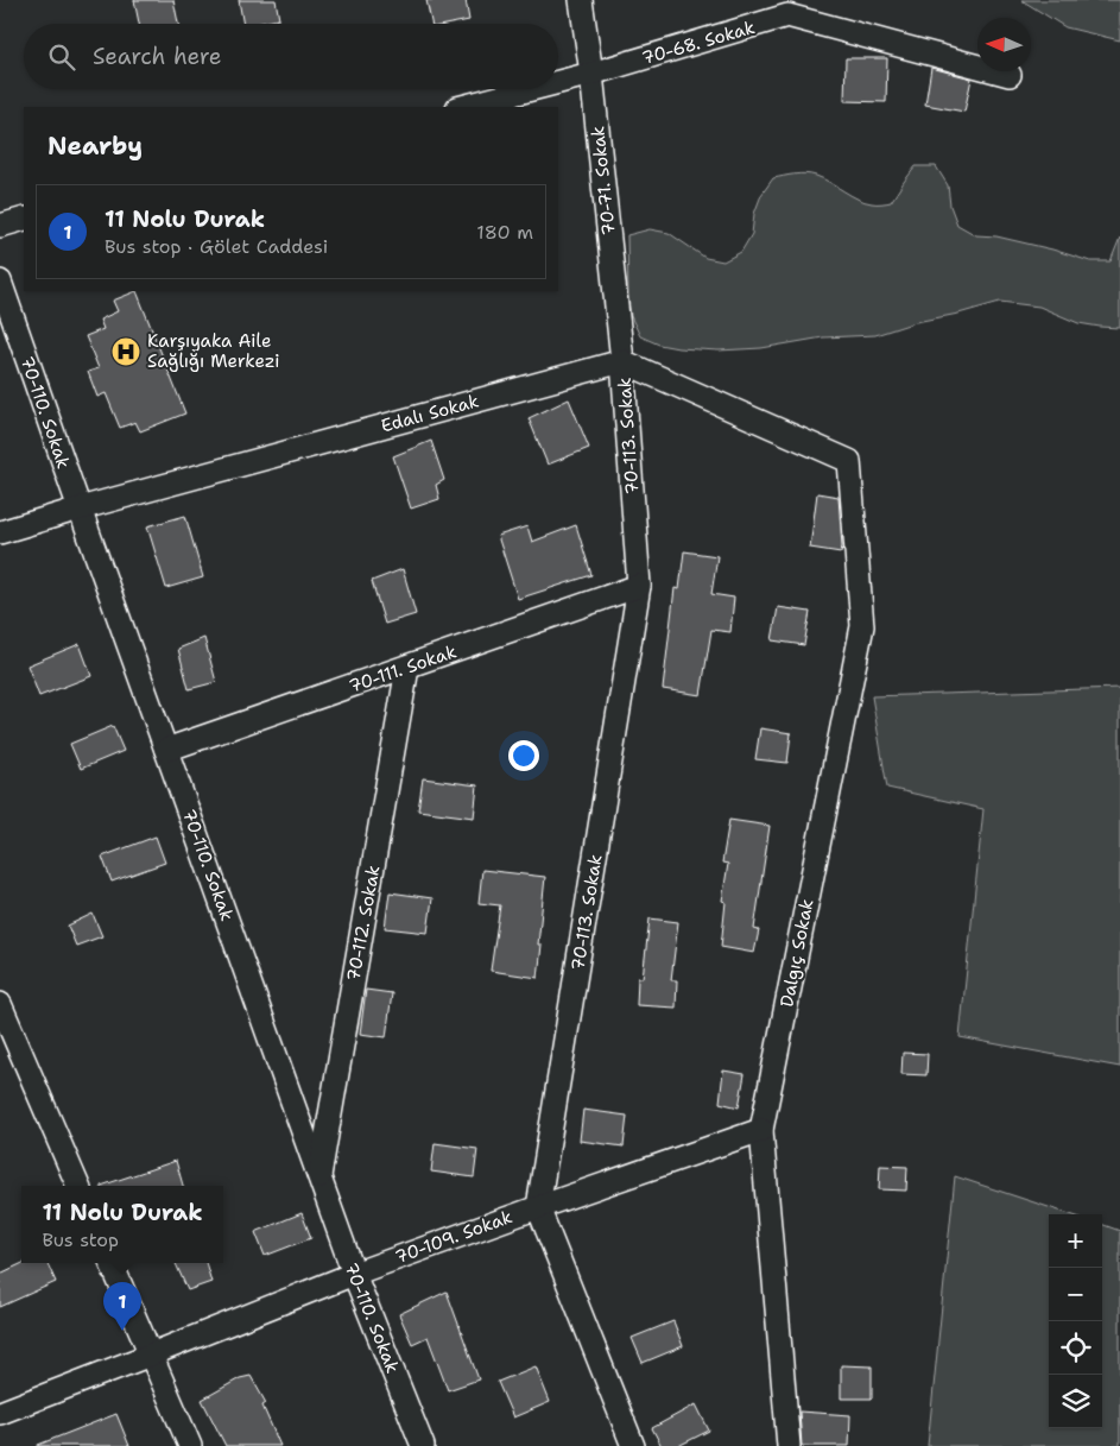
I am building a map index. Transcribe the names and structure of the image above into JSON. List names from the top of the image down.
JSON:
{
  "streets": {
    "street": [
      "70-68. Sokak",
      "70-71. Sokak",
      "70-110. Sokak",
      "Edalı Sokak",
      "70-113. Sokak",
      "70-111. Sokak",
      "70-112. Sokak",
      "Dalgıç Sokak",
      "70-109. Sokak"
    ]
  },
  "crossings": [
    ["70-68. Sokak", "70-71. Sokak"],
    ["70-71. Sokak", "Edalı Sokak"],
    ["70-71. Sokak", "70-113. Sokak"],
    ["70-71. Sokak", "Dalgıç Sokak"],
    ["70-110. Sokak", "Edalı Sokak"],
    ["70-110. Sokak", "70-111. Sokak"],
    ["70-110. Sokak", "70-112. Sokak"],
    ["70-110. Sokak", "70-109. Sokak"],
    ["Edalı Sokak", "70-113. Sokak"],
    ["Edalı Sokak", "Dalgıç Sokak"],
    ["70-113. Sokak", "70-111. Sokak"],
    ["70-113. Sokak", "Dalgıç Sokak"],
    ["70-113. Sokak", "70-109. Sokak"],
    ["70-111. Sokak", "70-112. Sokak"],
    ["Dalgıç Sokak", "70-109. Sokak"]
  ],
  "places": {
    "hospital": ["Karşıyaka Aile Sağlığı Merkezi"]
  },
  "north": "left",
  "page": {
    "search": "Search here",
    "heading": "Nearby",
    "list": [
      {
        "mark": "1",
        "name": "11 Nolu Durak",
        "note": "Bus stop · Gölet Caddesi",
        "value": "180 m"
      }
    ],
    "popup": ["11 Nolu Durak", "Bus stop"],
    "map_buttons": ["+", "−"],
    "pins": "1"
  }
}
